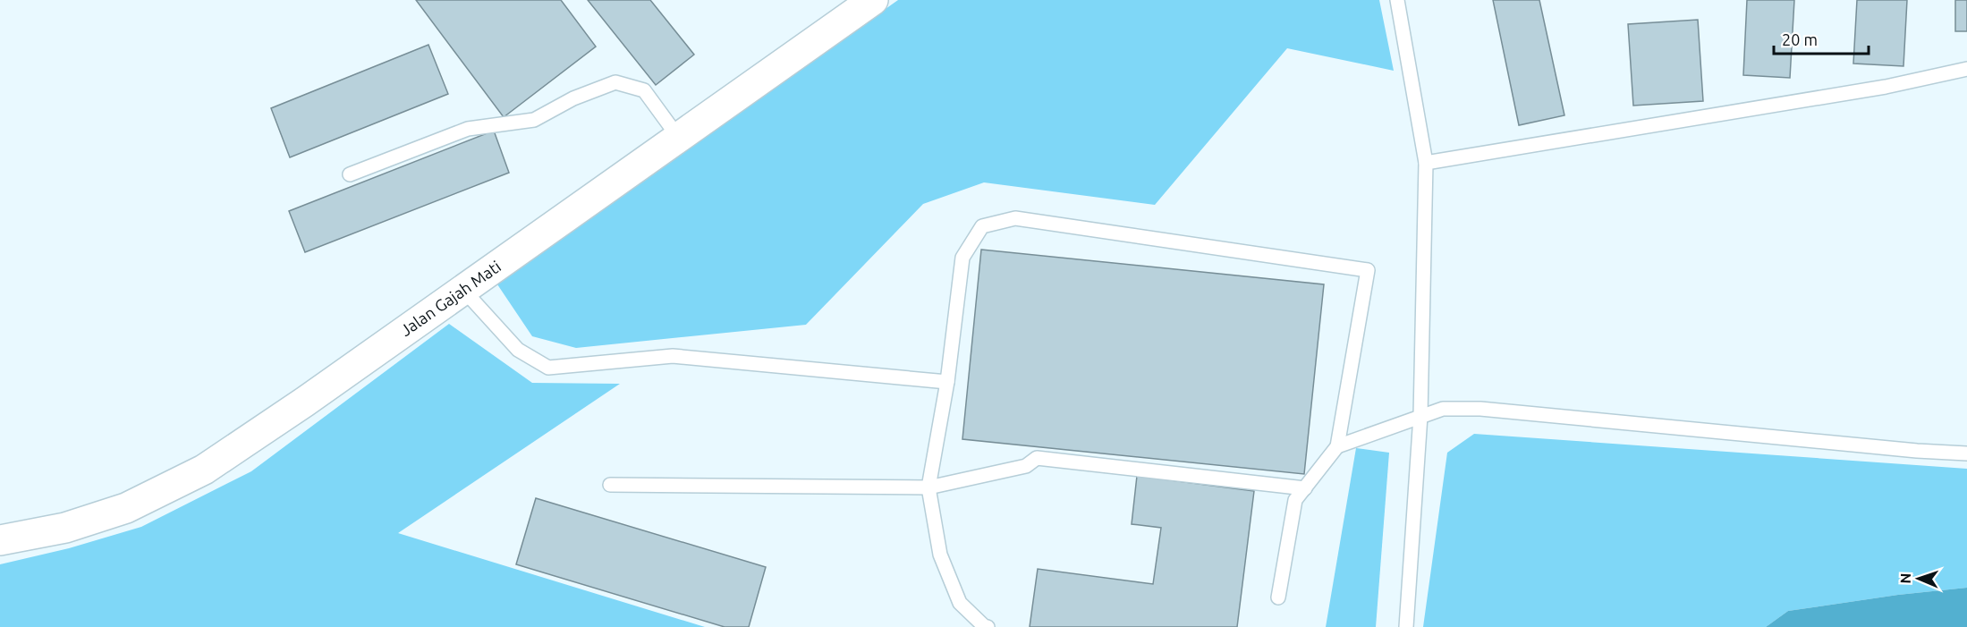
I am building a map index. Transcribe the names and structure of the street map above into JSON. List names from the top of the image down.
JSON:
{
  "streets": {
    "main road": ["Jalan Gajah Mati"]
  },
  "scale_bar": "20 m",
  "north": "left"
}
